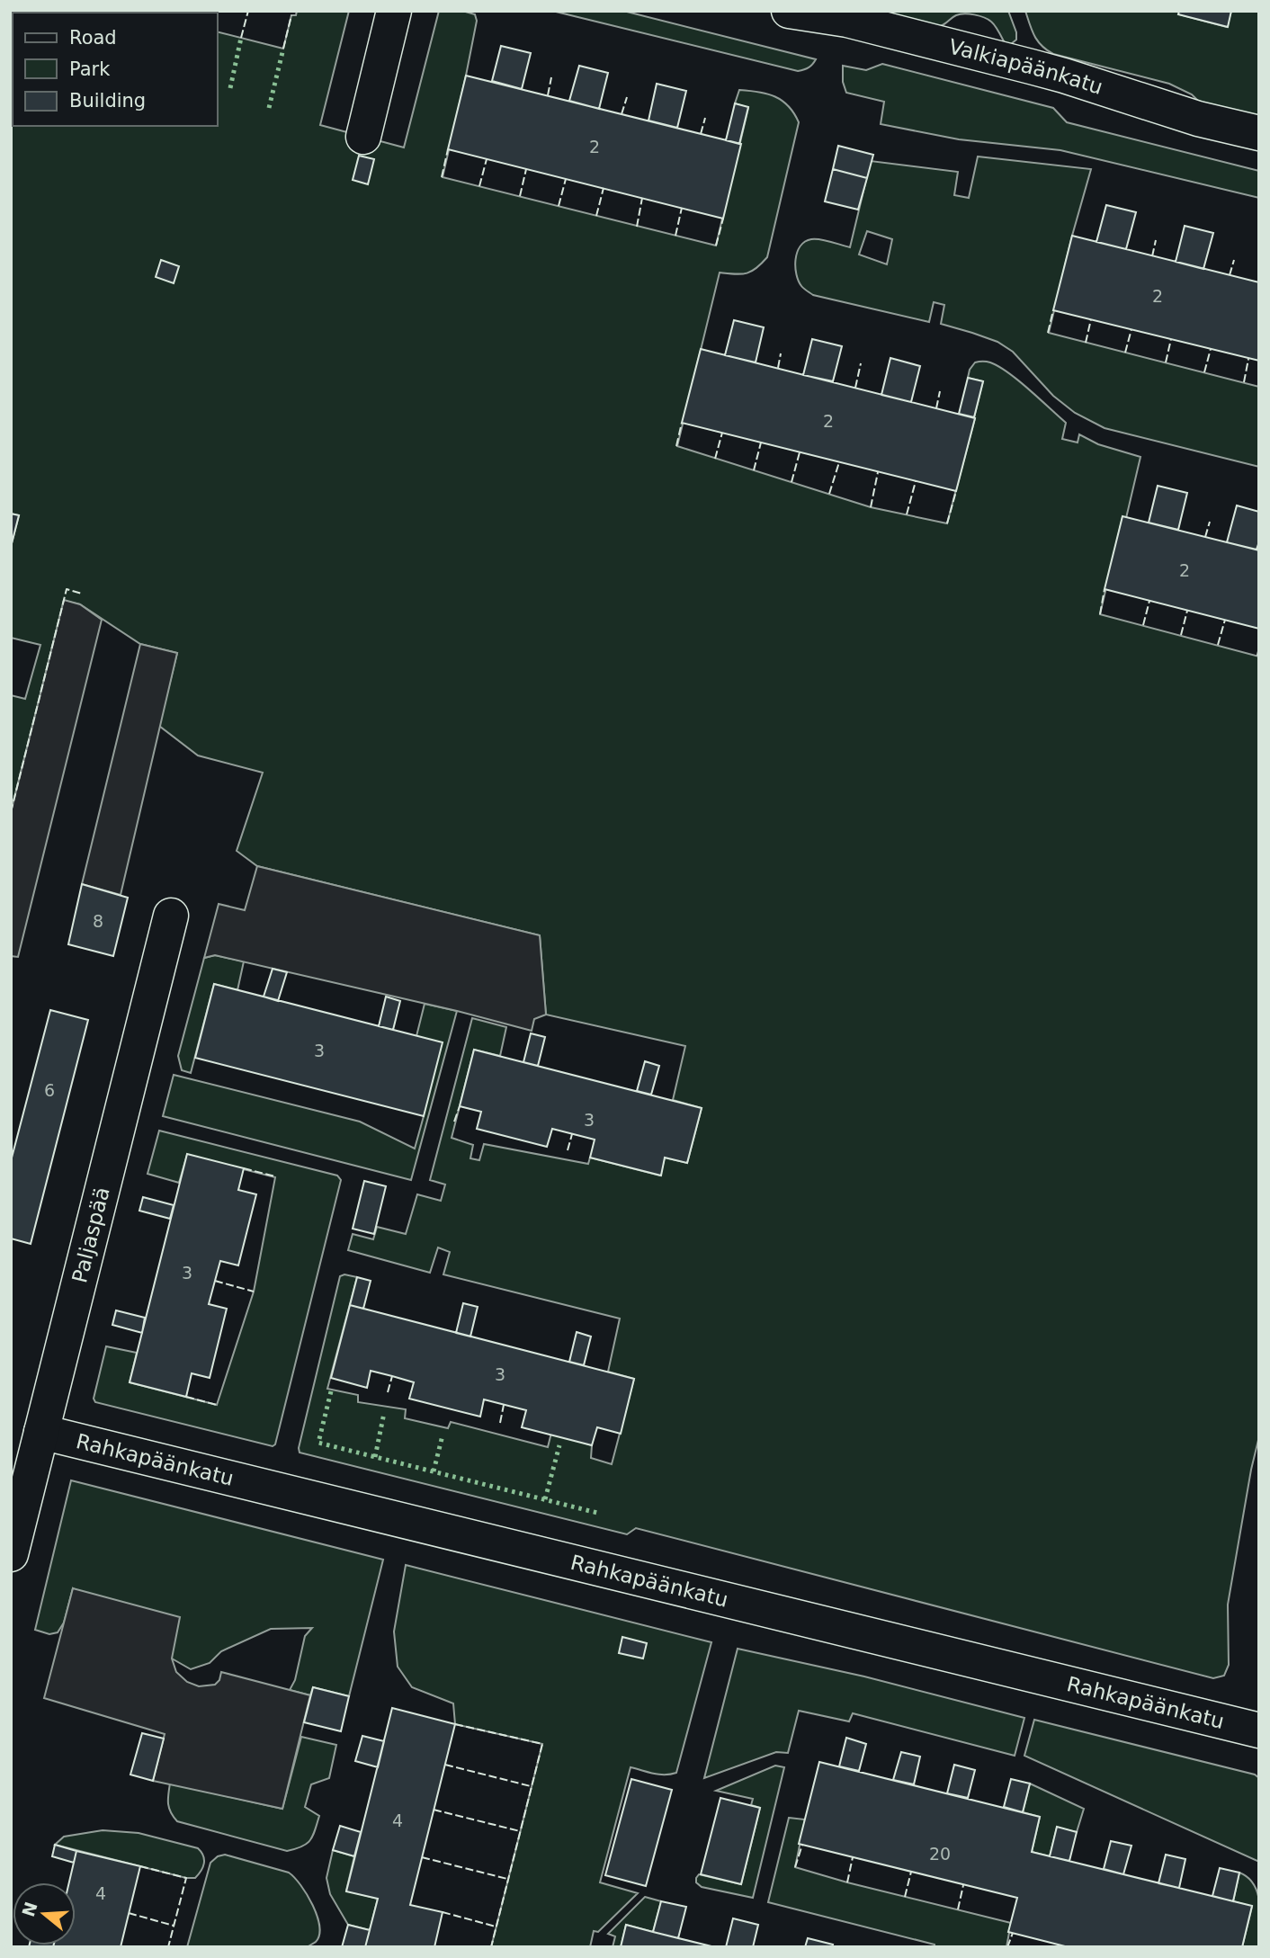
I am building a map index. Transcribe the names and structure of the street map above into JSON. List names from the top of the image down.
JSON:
{
  "streets": {
    "street": ["Valkiapäänkatu", "Paljaspää", "Rahkapäänkatu"]
  },
  "crossings": [
    ["Paljaspää", "Rahkapäänkatu"]
  ],
  "house_numbers": [
    "2",
    "2",
    "2",
    "2",
    "8",
    "3",
    "6",
    "3",
    "3",
    "3",
    "4",
    "20",
    "4"
  ],
  "legend": ["Road", "Park", "Building"],
  "north": "left"
}
